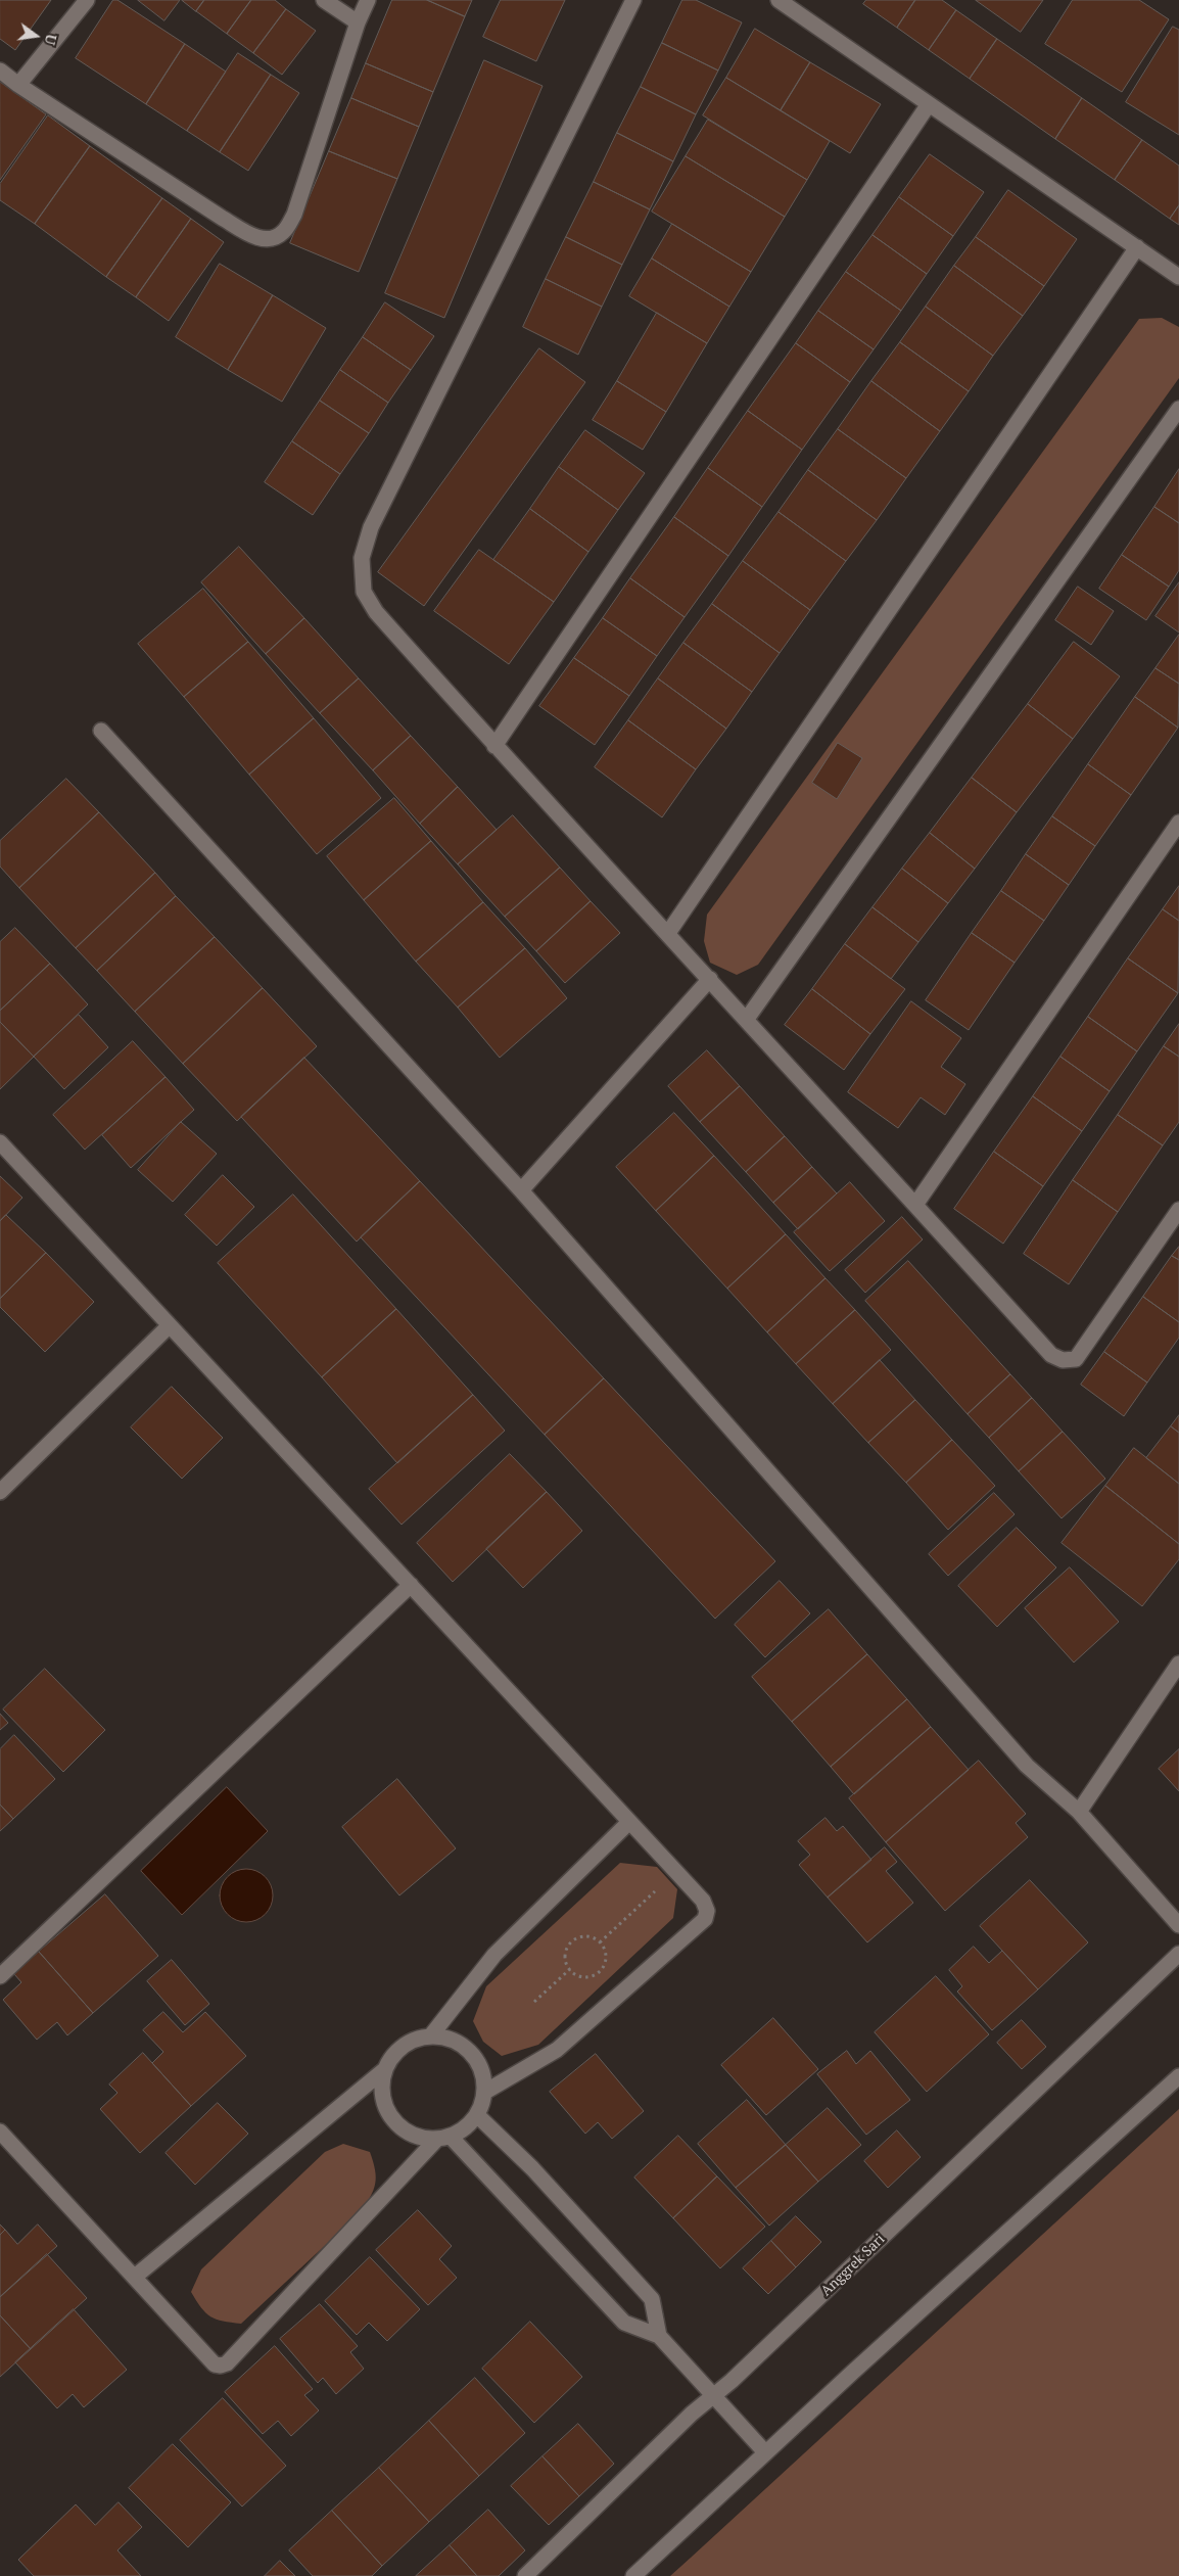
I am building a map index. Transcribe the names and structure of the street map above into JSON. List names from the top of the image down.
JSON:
{
  "streets": {
    "street": ["Anggrek Sari"]
  },
  "north": "right"
}
